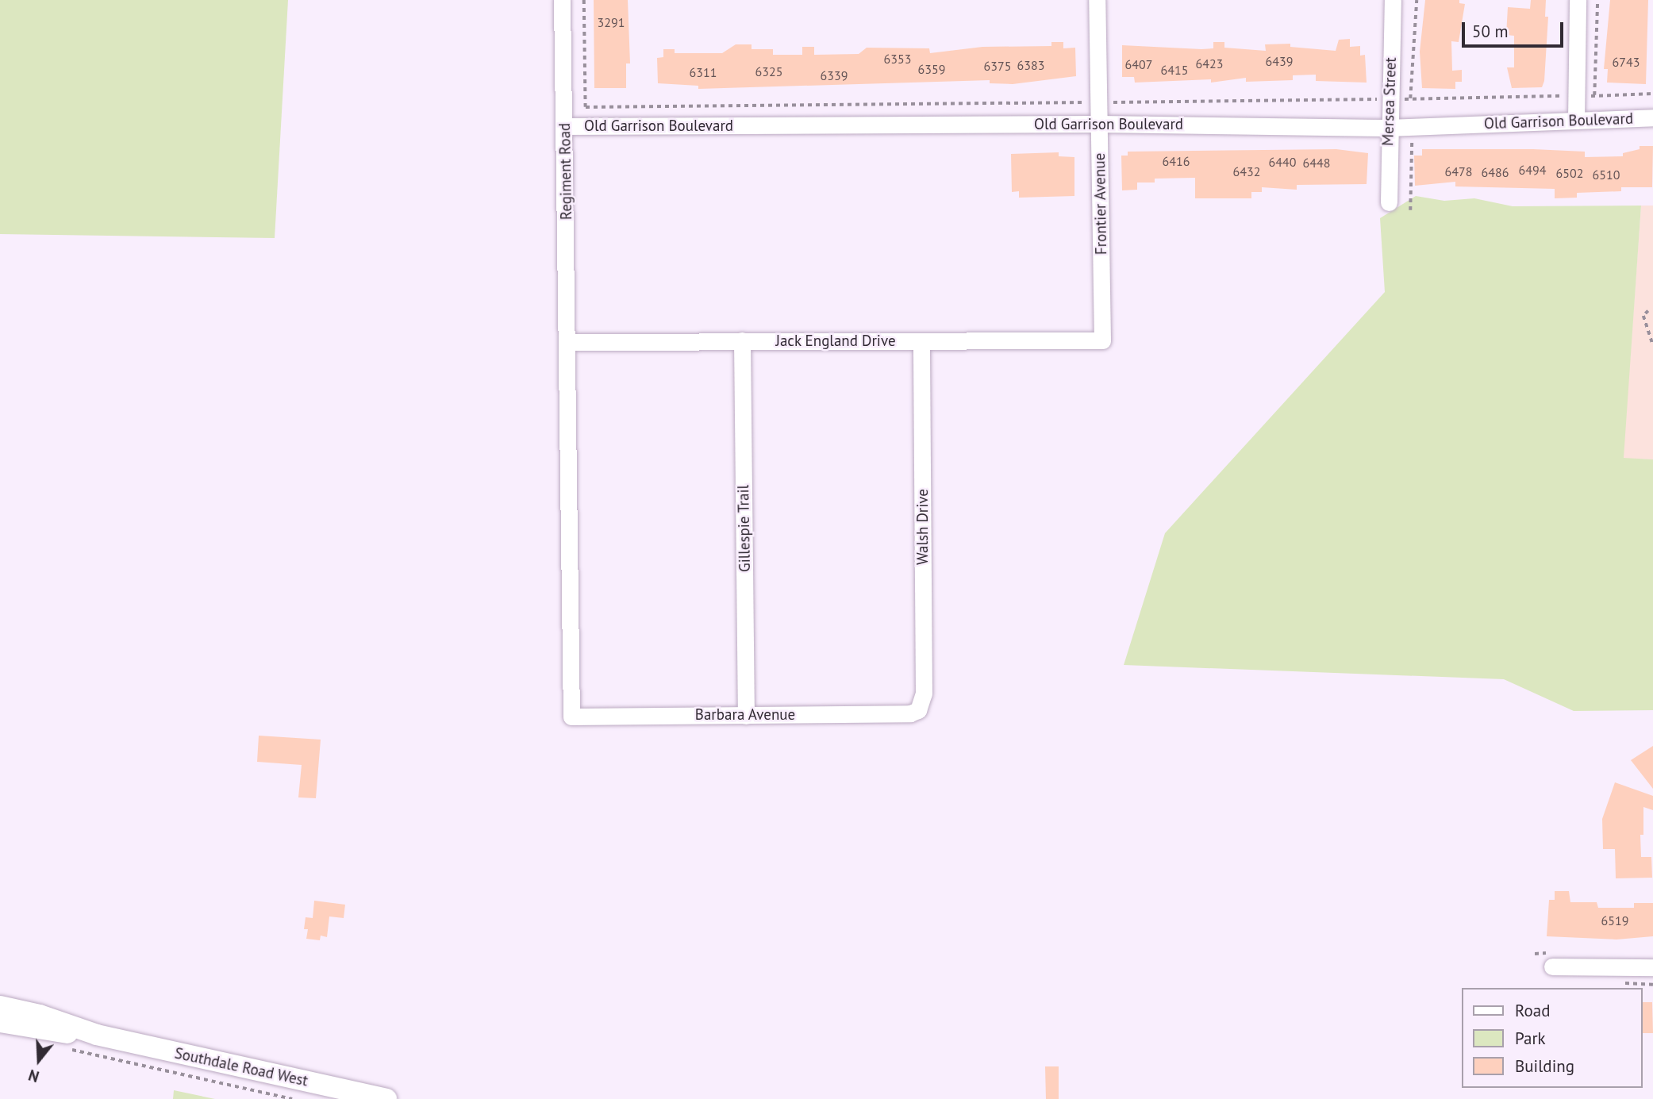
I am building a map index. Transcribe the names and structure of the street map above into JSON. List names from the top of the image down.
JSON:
{
  "streets": {
    "main road": ["Southdale Road West"],
    "street": [
      "Mersea Street",
      "Old Garrison Boulevard",
      "Regiment Road",
      "Frontier Avenue",
      "Jack England Drive",
      "Walsh Drive",
      "Gillespie Trail",
      "Barbara Avenue"
    ]
  },
  "crossings": [
    ["Mersea Street", "Old Garrison Boulevard"],
    ["Old Garrison Boulevard", "Regiment Road"],
    ["Old Garrison Boulevard", "Frontier Avenue"],
    ["Regiment Road", "Jack England Drive"],
    ["Regiment Road", "Barbara Avenue"],
    ["Frontier Avenue", "Jack England Drive"],
    ["Jack England Drive", "Walsh Drive"],
    ["Jack England Drive", "Gillespie Trail"],
    ["Walsh Drive", "Barbara Avenue"],
    ["Gillespie Trail", "Barbara Avenue"]
  ],
  "house_numbers": [
    "3291",
    "6353",
    "6439",
    "6743",
    "6423",
    "6407",
    "6383",
    "6375",
    "6359",
    "6415",
    "6325",
    "6311",
    "6339",
    "6416",
    "6440",
    "6448",
    "6494",
    "6432",
    "6478",
    "6486",
    "6502",
    "6510",
    "6519"
  ],
  "legend": ["Road", "Park", "Building"],
  "scale_bar": "50 m",
  "north": "bottom"
}
